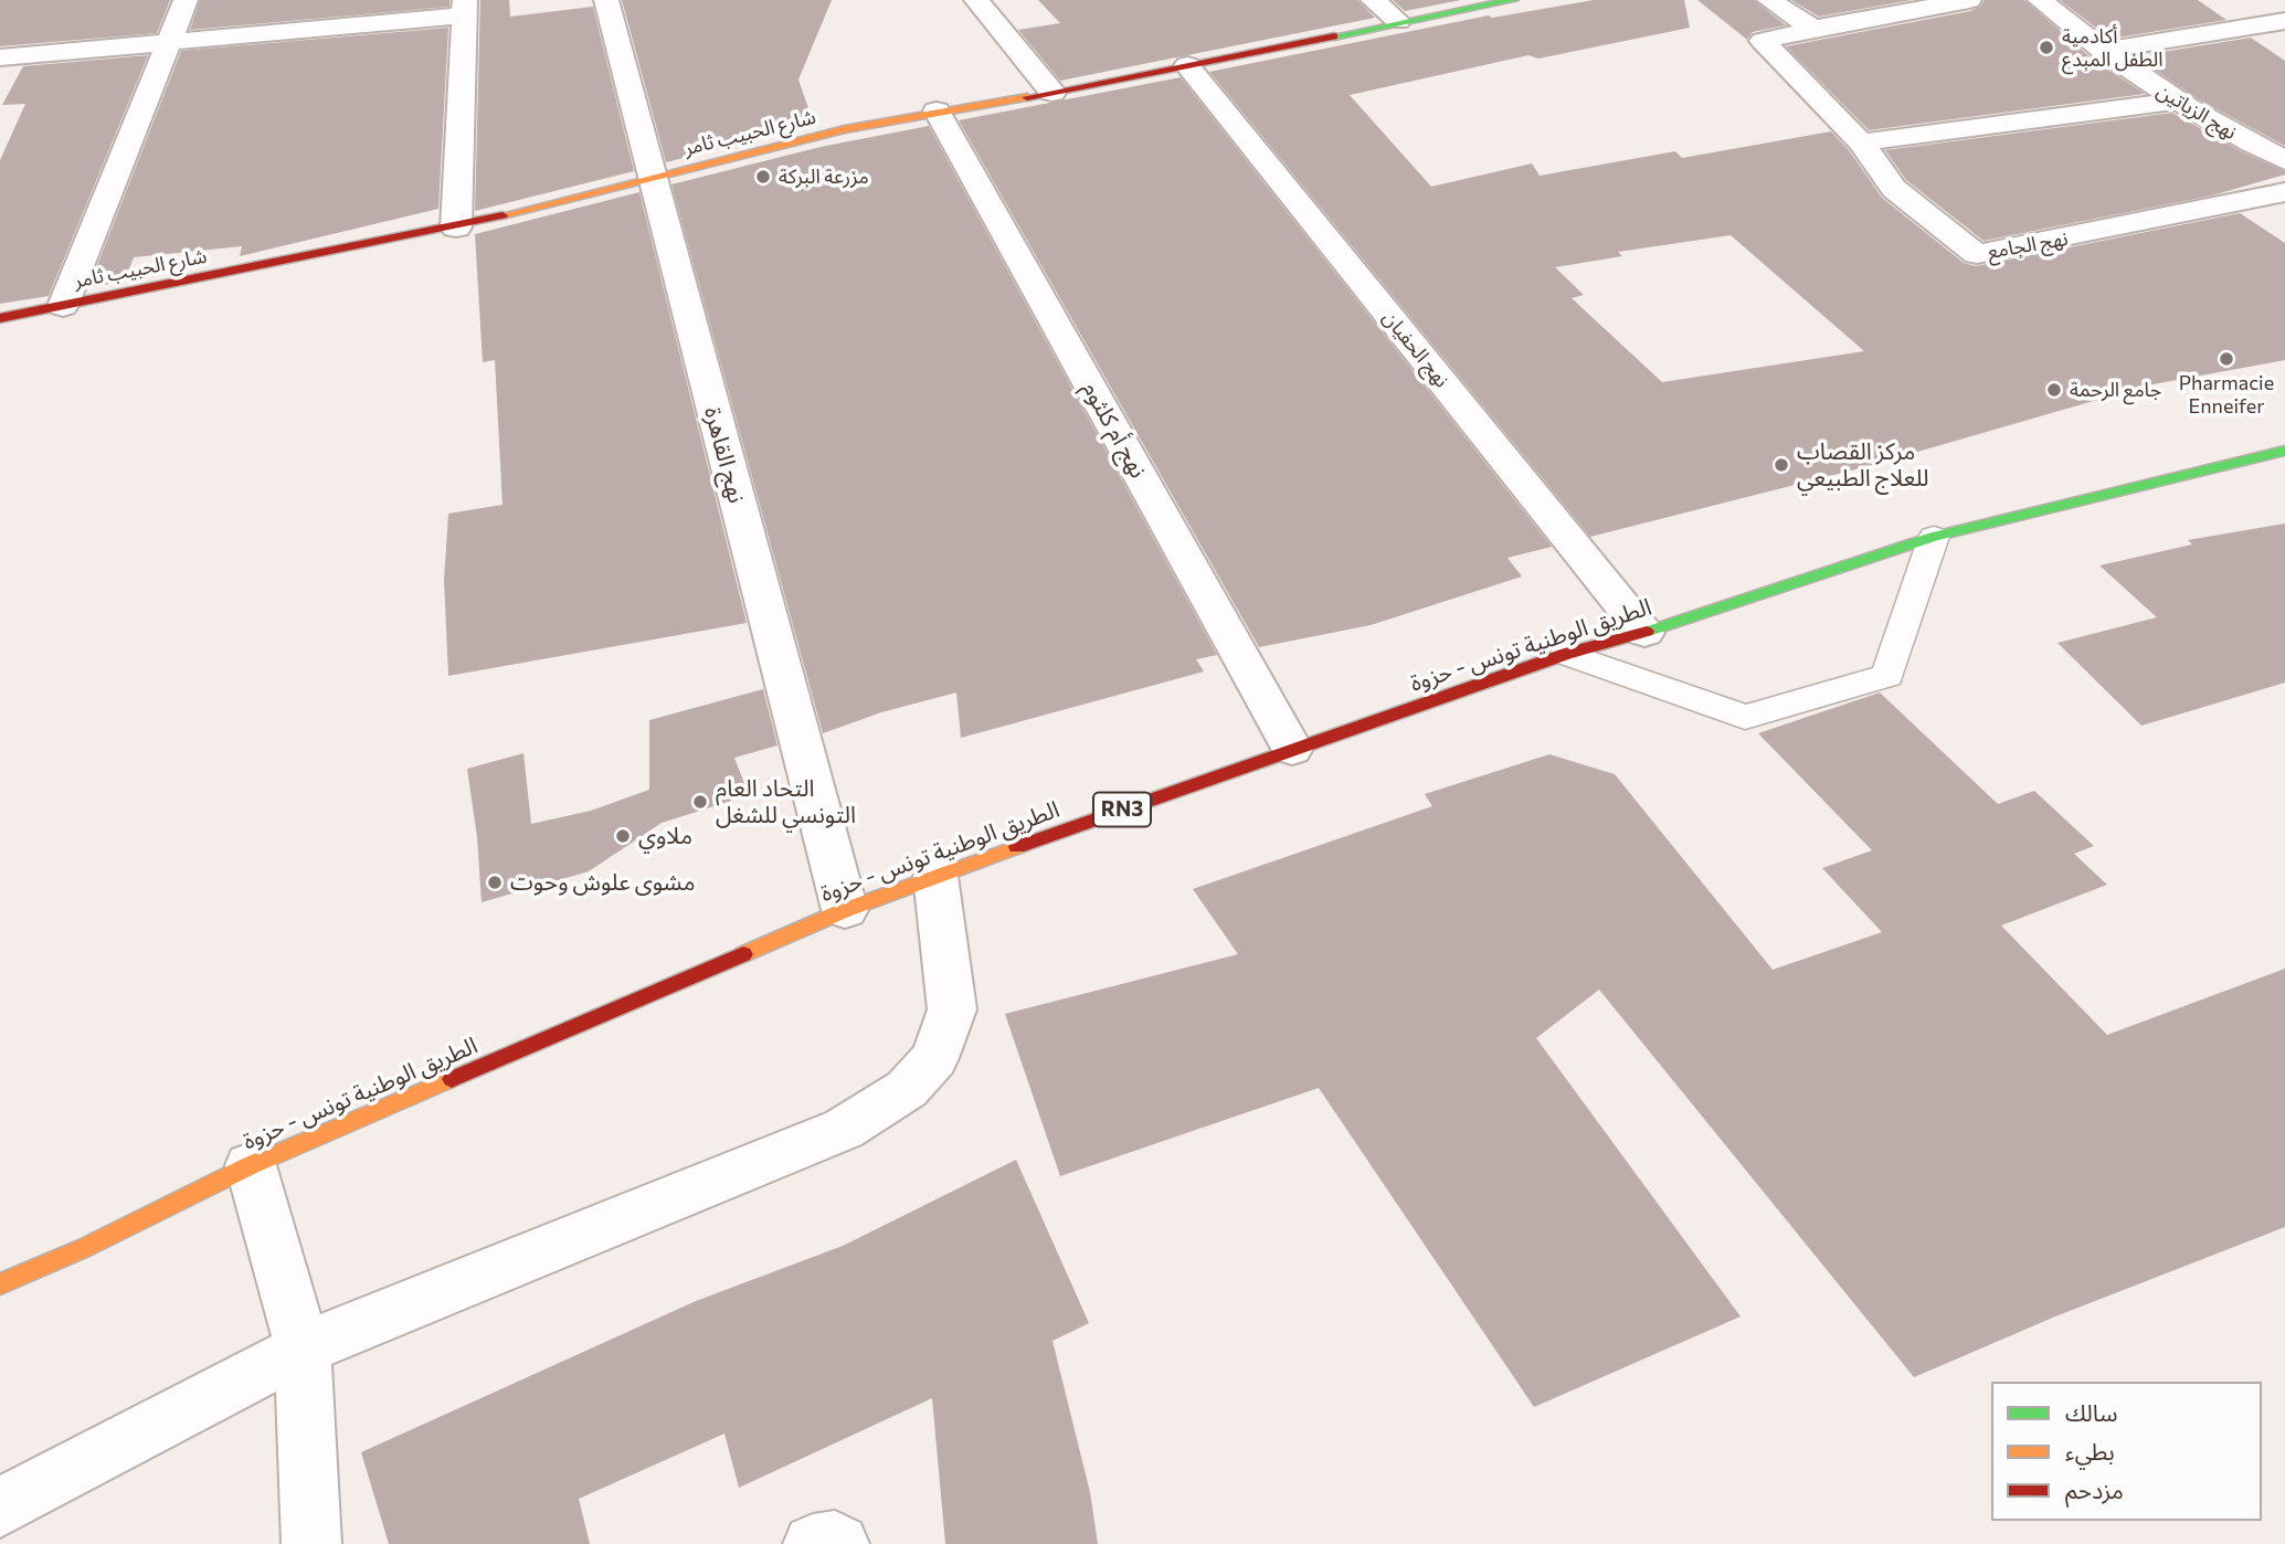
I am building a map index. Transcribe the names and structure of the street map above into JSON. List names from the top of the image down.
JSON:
{
  "streets": {
    "main road": ["شارع الحبيب ثامر", "الطريق الوطنية تونس - حزوة", "RN3"],
    "street": [
      "نهج الزياتين",
      "نهج الجامع",
      "نهج الحفيان",
      "نهج أم كلثوم",
      "نهج القاهرة"
    ]
  },
  "crossings": [
    ["شارع الحبيب ثامر", "نهج الحفيان"],
    ["شارع الحبيب ثامر", "نهج أم كلثوم"],
    ["شارع الحبيب ثامر", "نهج القاهرة"],
    ["نهج الحفيان", "الطريق الوطنية تونس - حزوة"],
    ["نهج أم كلثوم", "الطريق الوطنية تونس - حزوة"],
    ["نهج القاهرة", "الطريق الوطنية تونس - حزوة"]
  ],
  "places": [
    "أكادمية الطفل المبدع",
    "مزرعة البركة",
    "Pharmacie Enneifer",
    "جامع الرحمة",
    "مركز القصاب للعلاج الطبيعي",
    "التحاد العام التونسي للشغل",
    "ملاوي",
    "مشوى علوش وحوت"
  ],
  "legend": ["سالك", "بطيء", "مزدحم"]
}
